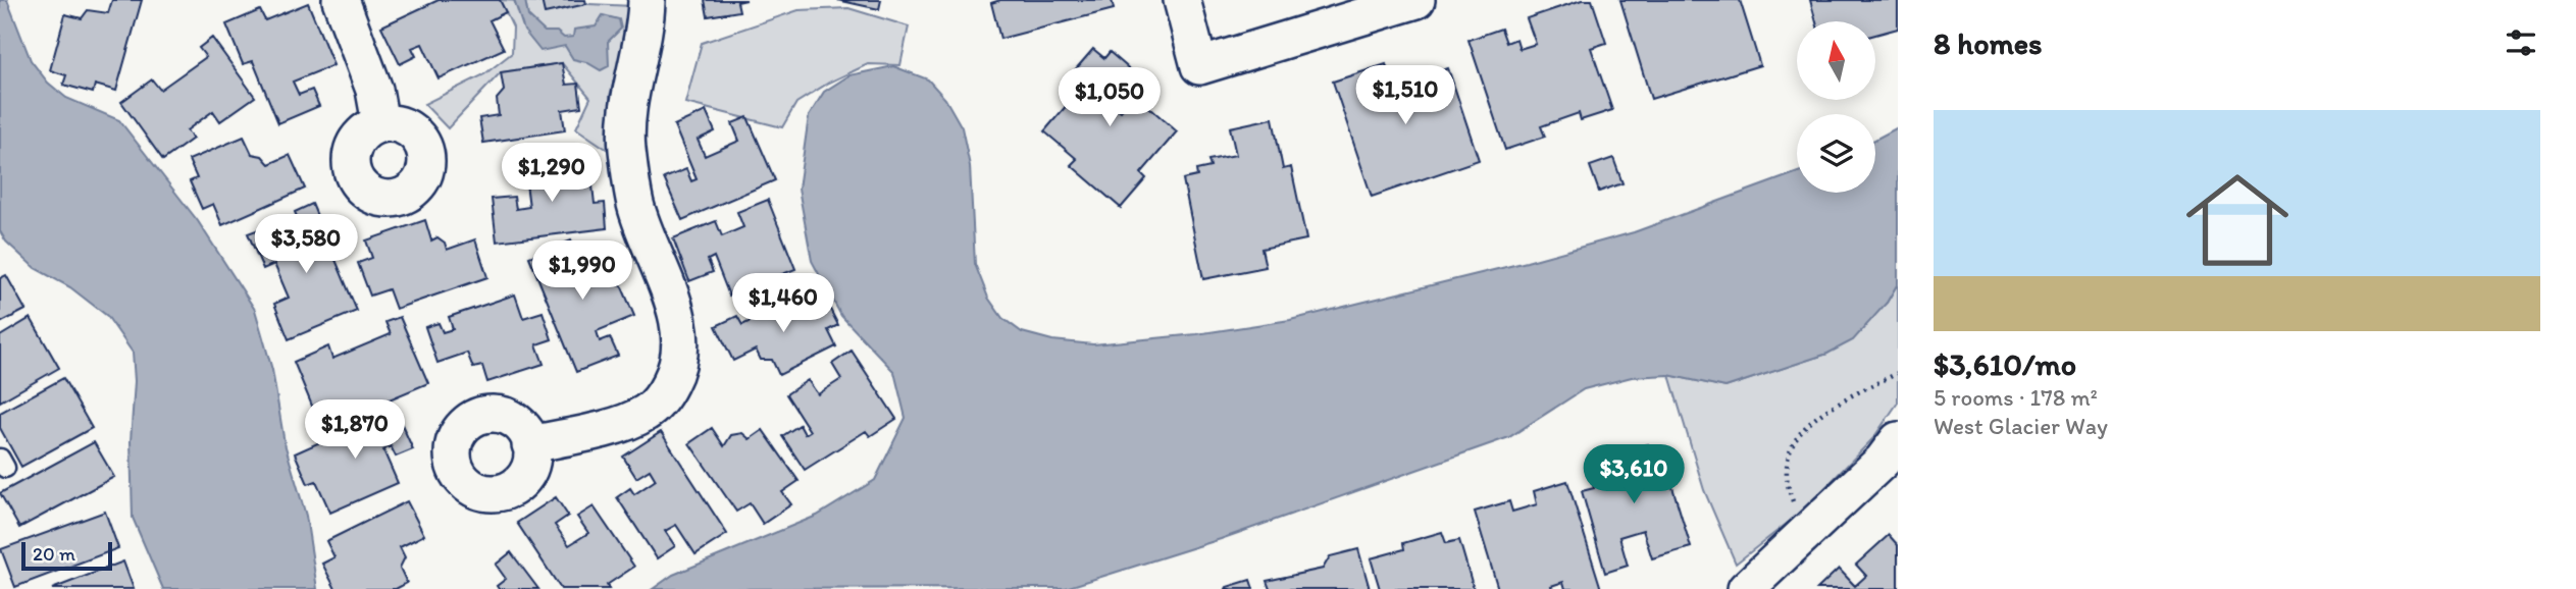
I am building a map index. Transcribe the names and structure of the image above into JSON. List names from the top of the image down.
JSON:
{
  "scale_bar": "20 m",
  "north": "top",
  "page": {
    "heading": "8 homes",
    "price": [
      "$1,510",
      "$1,050",
      "$1,290",
      "$3,580",
      "$1,990",
      "$1,460",
      "$1,870",
      "$3,610"
    ],
    "list": [
      {
        "name": "$3,610/mo",
        "note": "5 rooms · 178 m² · West Glacier Way"
      }
    ],
    "scale": "20 m"
  }
}
